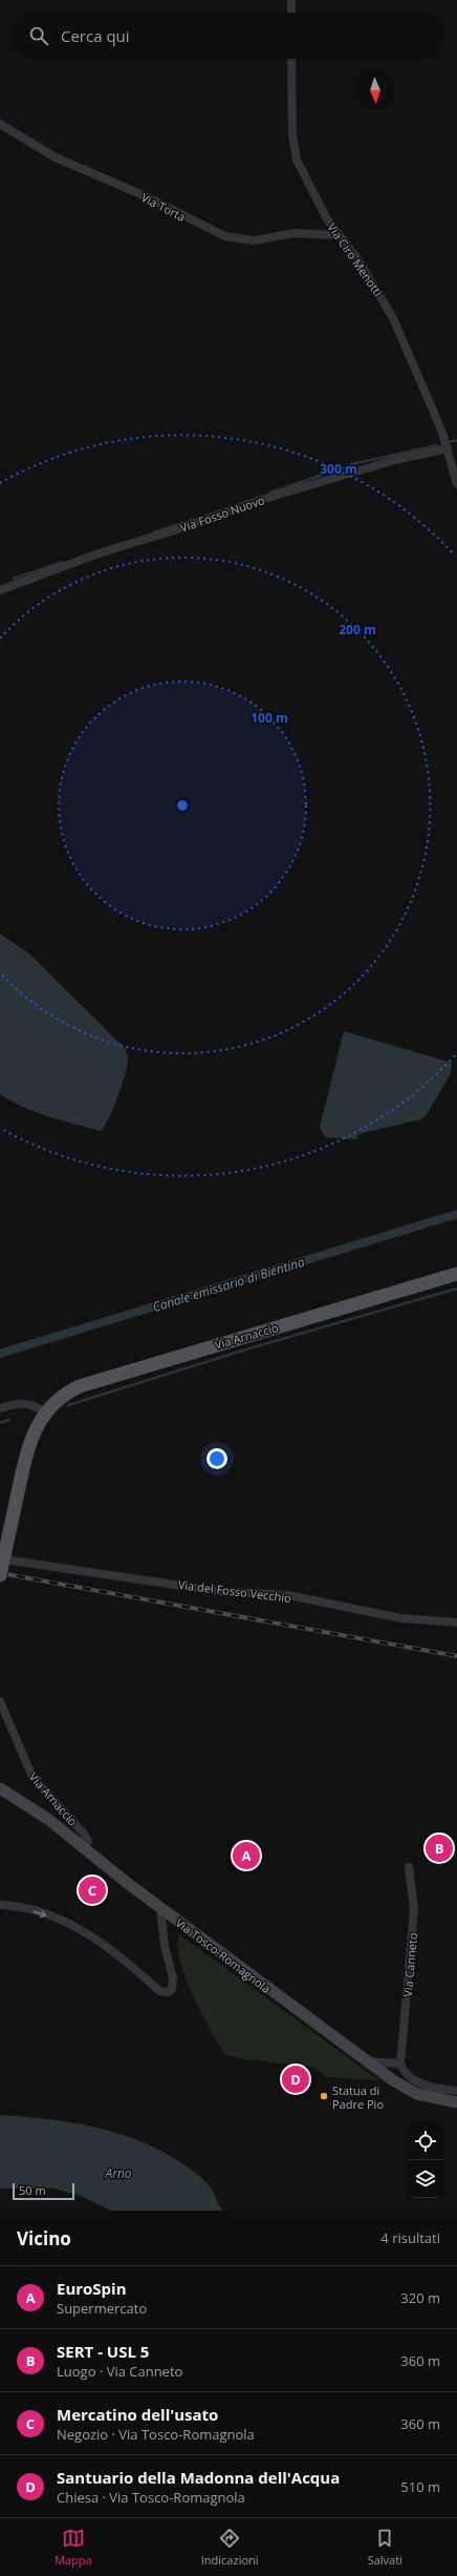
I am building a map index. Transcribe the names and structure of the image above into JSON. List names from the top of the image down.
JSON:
{
  "streets": {
    "main road": ["Via Arnaccio", "Via Tosco-Romagnola"],
    "street": [
      "Via Torta",
      "Via Ciro Menotti",
      "Via Fosso Nuovo",
      "Via del Fosso Vecchio",
      "Via Canneto"
    ]
  },
  "crossings": [
    ["Via Torta", "Via Ciro Menotti"],
    ["Via Ciro Menotti", "Via Fosso Nuovo"],
    ["Via Arnaccio", "Via Tosco-Romagnola"]
  ],
  "water": ["Canale emissario di Bientina", "Arno"],
  "places": ["Statua di Padre Pio"],
  "scale_bar": "50 m",
  "north": "bottom",
  "page": {
    "search": "Cerca qui",
    "pins": [
      "B",
      "A",
      "C",
      "D"
    ],
    "scale": "50 m",
    "heading": ["Vicino", "4 risultati"],
    "list": [
      {
        "mark": "A",
        "name": "EuroSpin",
        "note": "Supermercato",
        "value": "320 m"
      },
      {
        "mark": "B",
        "name": "SERT - USL 5",
        "note": "Luogo · Via Canneto",
        "value": "360 m"
      },
      {
        "mark": "C",
        "name": "Mercatino dell'usato",
        "note": "Negozio · Via Tosco-Romagnola",
        "value": "360 m"
      },
      {
        "mark": "D",
        "name": "Santuario della Madonna dell'Acqua",
        "note": "Chiesa · Via Tosco-Romagnola",
        "value": "510 m"
      }
    ],
    "nav": ["Mappa", "Indicazioni", "Salvati"]
  },
  "rings": ["300 m", "200 m", "100 m"]
}
